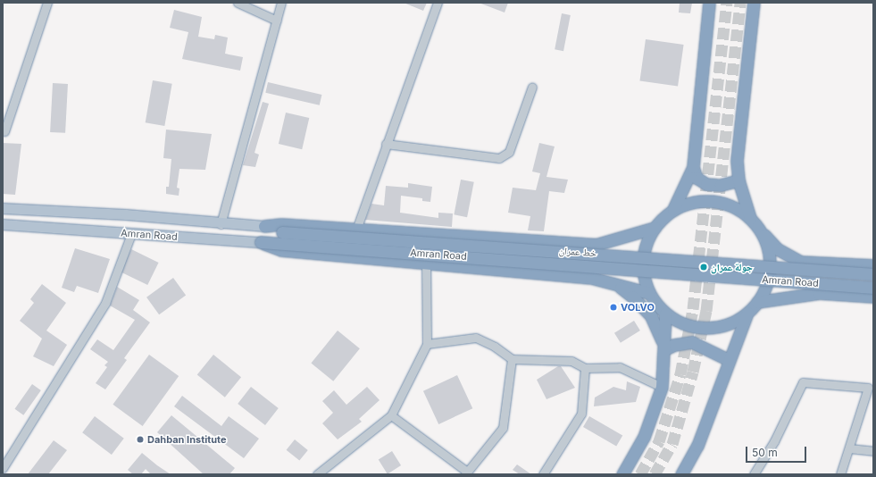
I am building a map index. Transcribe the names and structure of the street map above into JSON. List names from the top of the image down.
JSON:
{
  "streets": {
    "highway": ["Amran Road", "خط عمران"]
  },
  "crossings": [
    ["Amran Road", "خط عمران"]
  ],
  "places": ["جولة عمران", "VOLVO", "Dahban Institute"],
  "scale_bar": "50 m"
}
